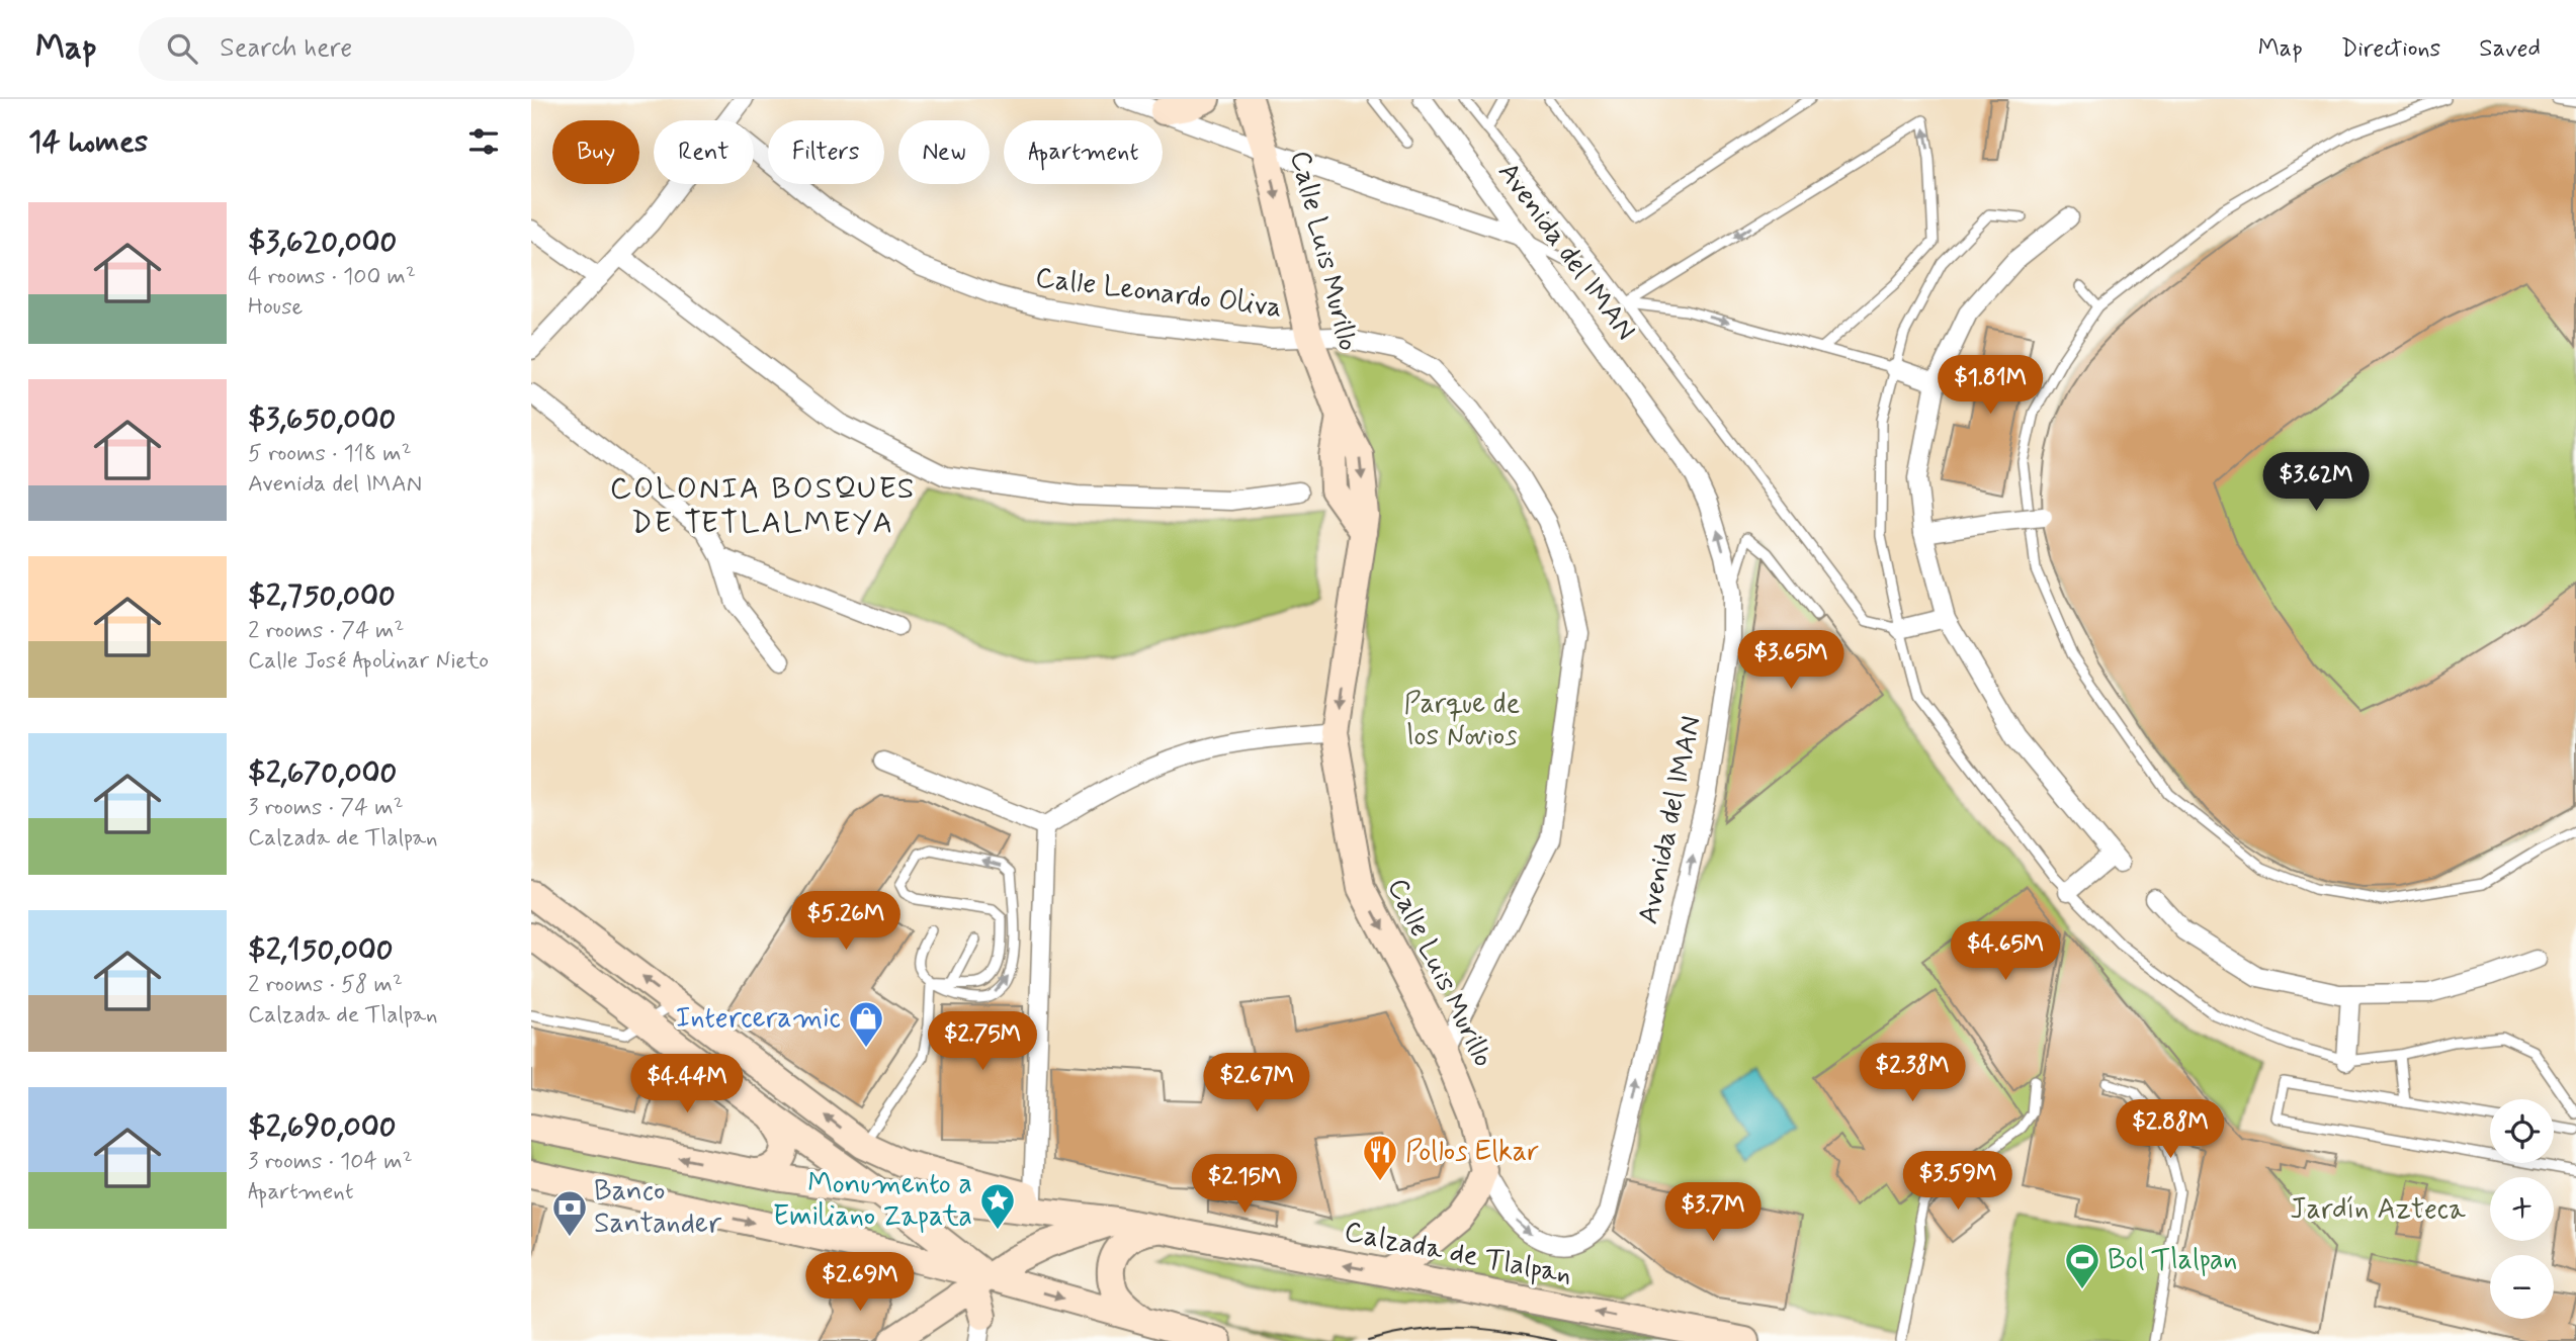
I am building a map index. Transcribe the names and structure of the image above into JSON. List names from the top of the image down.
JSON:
{
  "streets": {
    "street": [
      "Calle Luis Murillo",
      "Avenida del IMAN",
      "Calle Leonardo Oliva",
      "Calzada de Tlalpan"
    ]
  },
  "crossings": [
    ["Calle Luis Murillo", "Avenida del IMAN"],
    ["Calle Luis Murillo", "Calle Leonardo Oliva"]
  ],
  "one_way": ["Calle Luis Murillo"],
  "districts": ["COLONIA BOSQUES DE TETLALMEYA"],
  "parks": ["Parque de los Novios", "Jardín Azteca"],
  "places": {
    "shop": ["Interceramic"],
    "restaurant": ["Pollos Elkar"],
    "place": ["Monumento a Emiliano Zapata"],
    "bank": ["Banco Santander"],
    "sports": ["Bol Tlalpan"]
  },
  "page": {
    "header": "Map",
    "search": "Search here",
    "nav": ["Map", "Directions", "Saved"],
    "heading": "14 homes",
    "chip": [
      "Buy",
      "Rent",
      "Filters",
      "New",
      "Apartment"
    ],
    "list": [
      {
        "name": "$3,620,000",
        "note": "4 rooms · 100 m² · House"
      },
      {
        "name": "$3,650,000",
        "note": "5 rooms · 118 m² · Avenida del IMAN"
      },
      {
        "name": "$2,750,000",
        "note": "2 rooms · 74 m² · Calle José Apolinar Nieto"
      },
      {
        "name": "$2,670,000",
        "note": "3 rooms · 74 m² · Calzada de Tlalpan"
      },
      {
        "name": "$2,150,000",
        "note": "2 rooms · 58 m² · Calzada de Tlalpan"
      },
      {
        "name": "$2,690,000",
        "note": "3 rooms · 104 m² · Apartment"
      }
    ],
    "price": [
      "$1.81M",
      "$3.62M",
      "$3.65M",
      "$5.26M",
      "$4.65M",
      "$2.75M",
      "$2.38M",
      "$2.67M",
      "$4.44M",
      "$2.88M",
      "$3.59M",
      "$2.15M",
      "$3.7M",
      "$2.69M"
    ],
    "map_buttons": ["+", "−"]
  }
}
